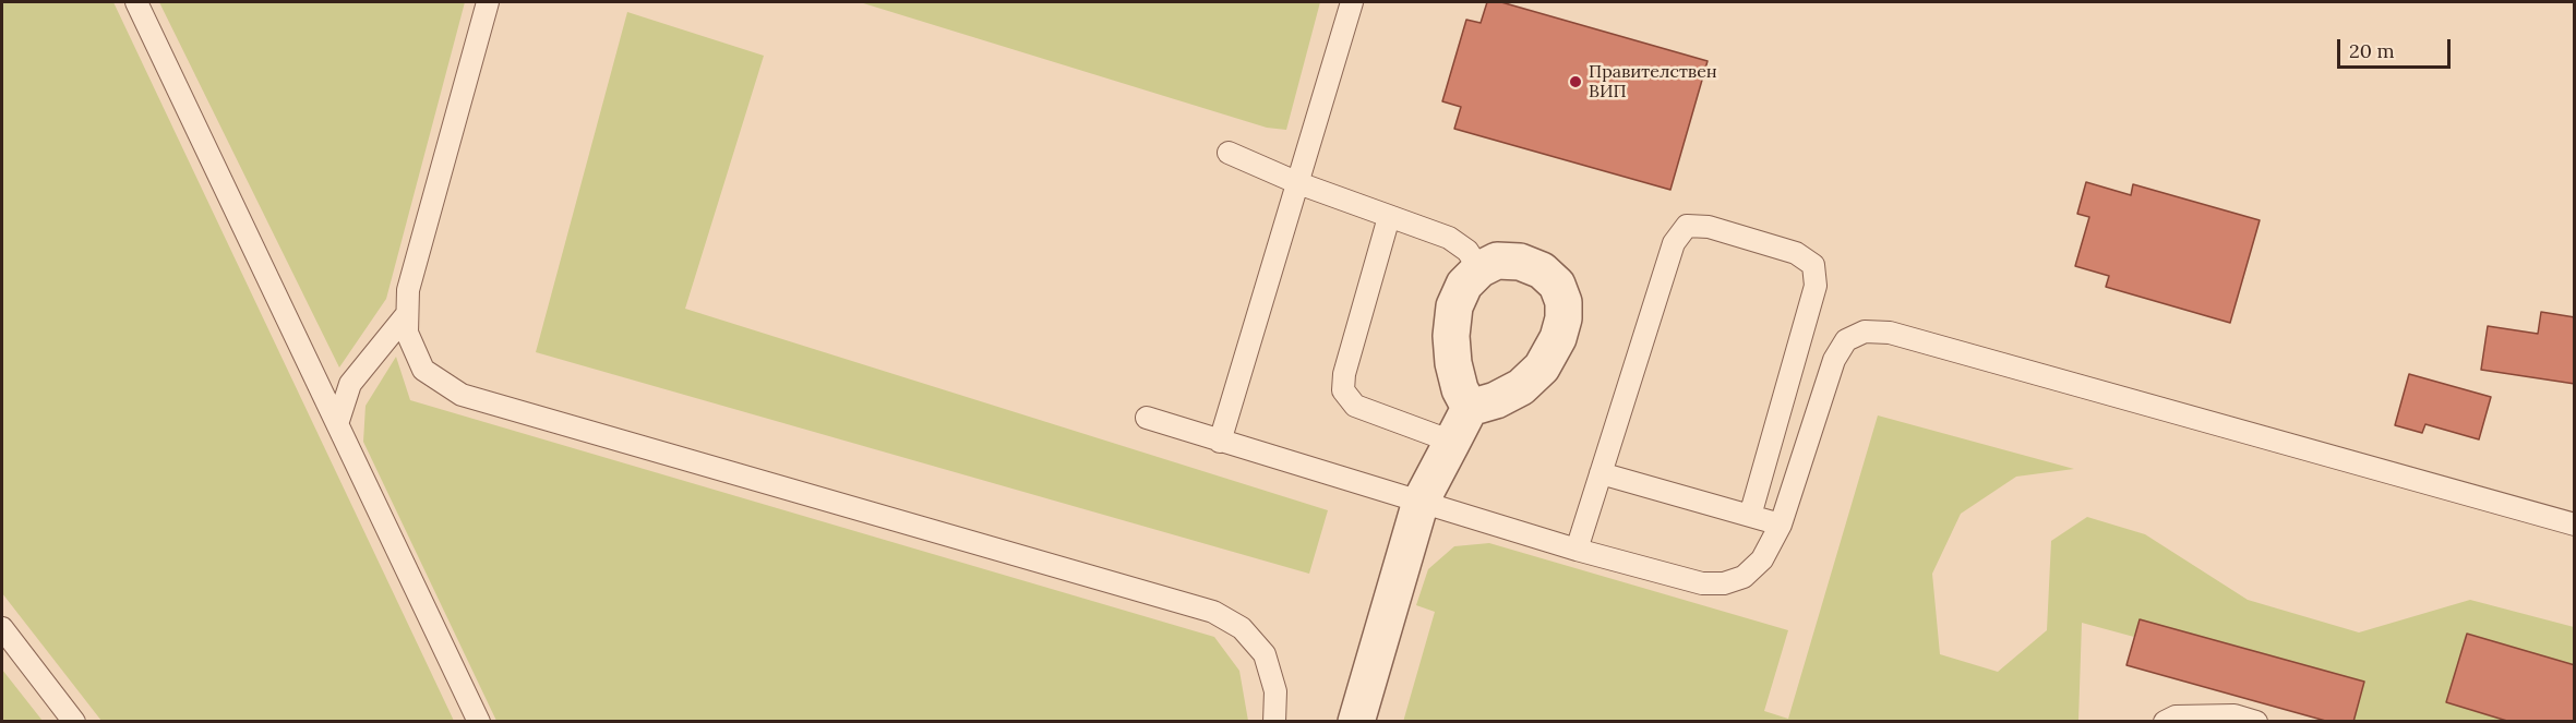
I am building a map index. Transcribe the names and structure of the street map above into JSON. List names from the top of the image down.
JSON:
{
  "places": ["Правителствен ВИП"],
  "scale_bar": "20 m"
}
